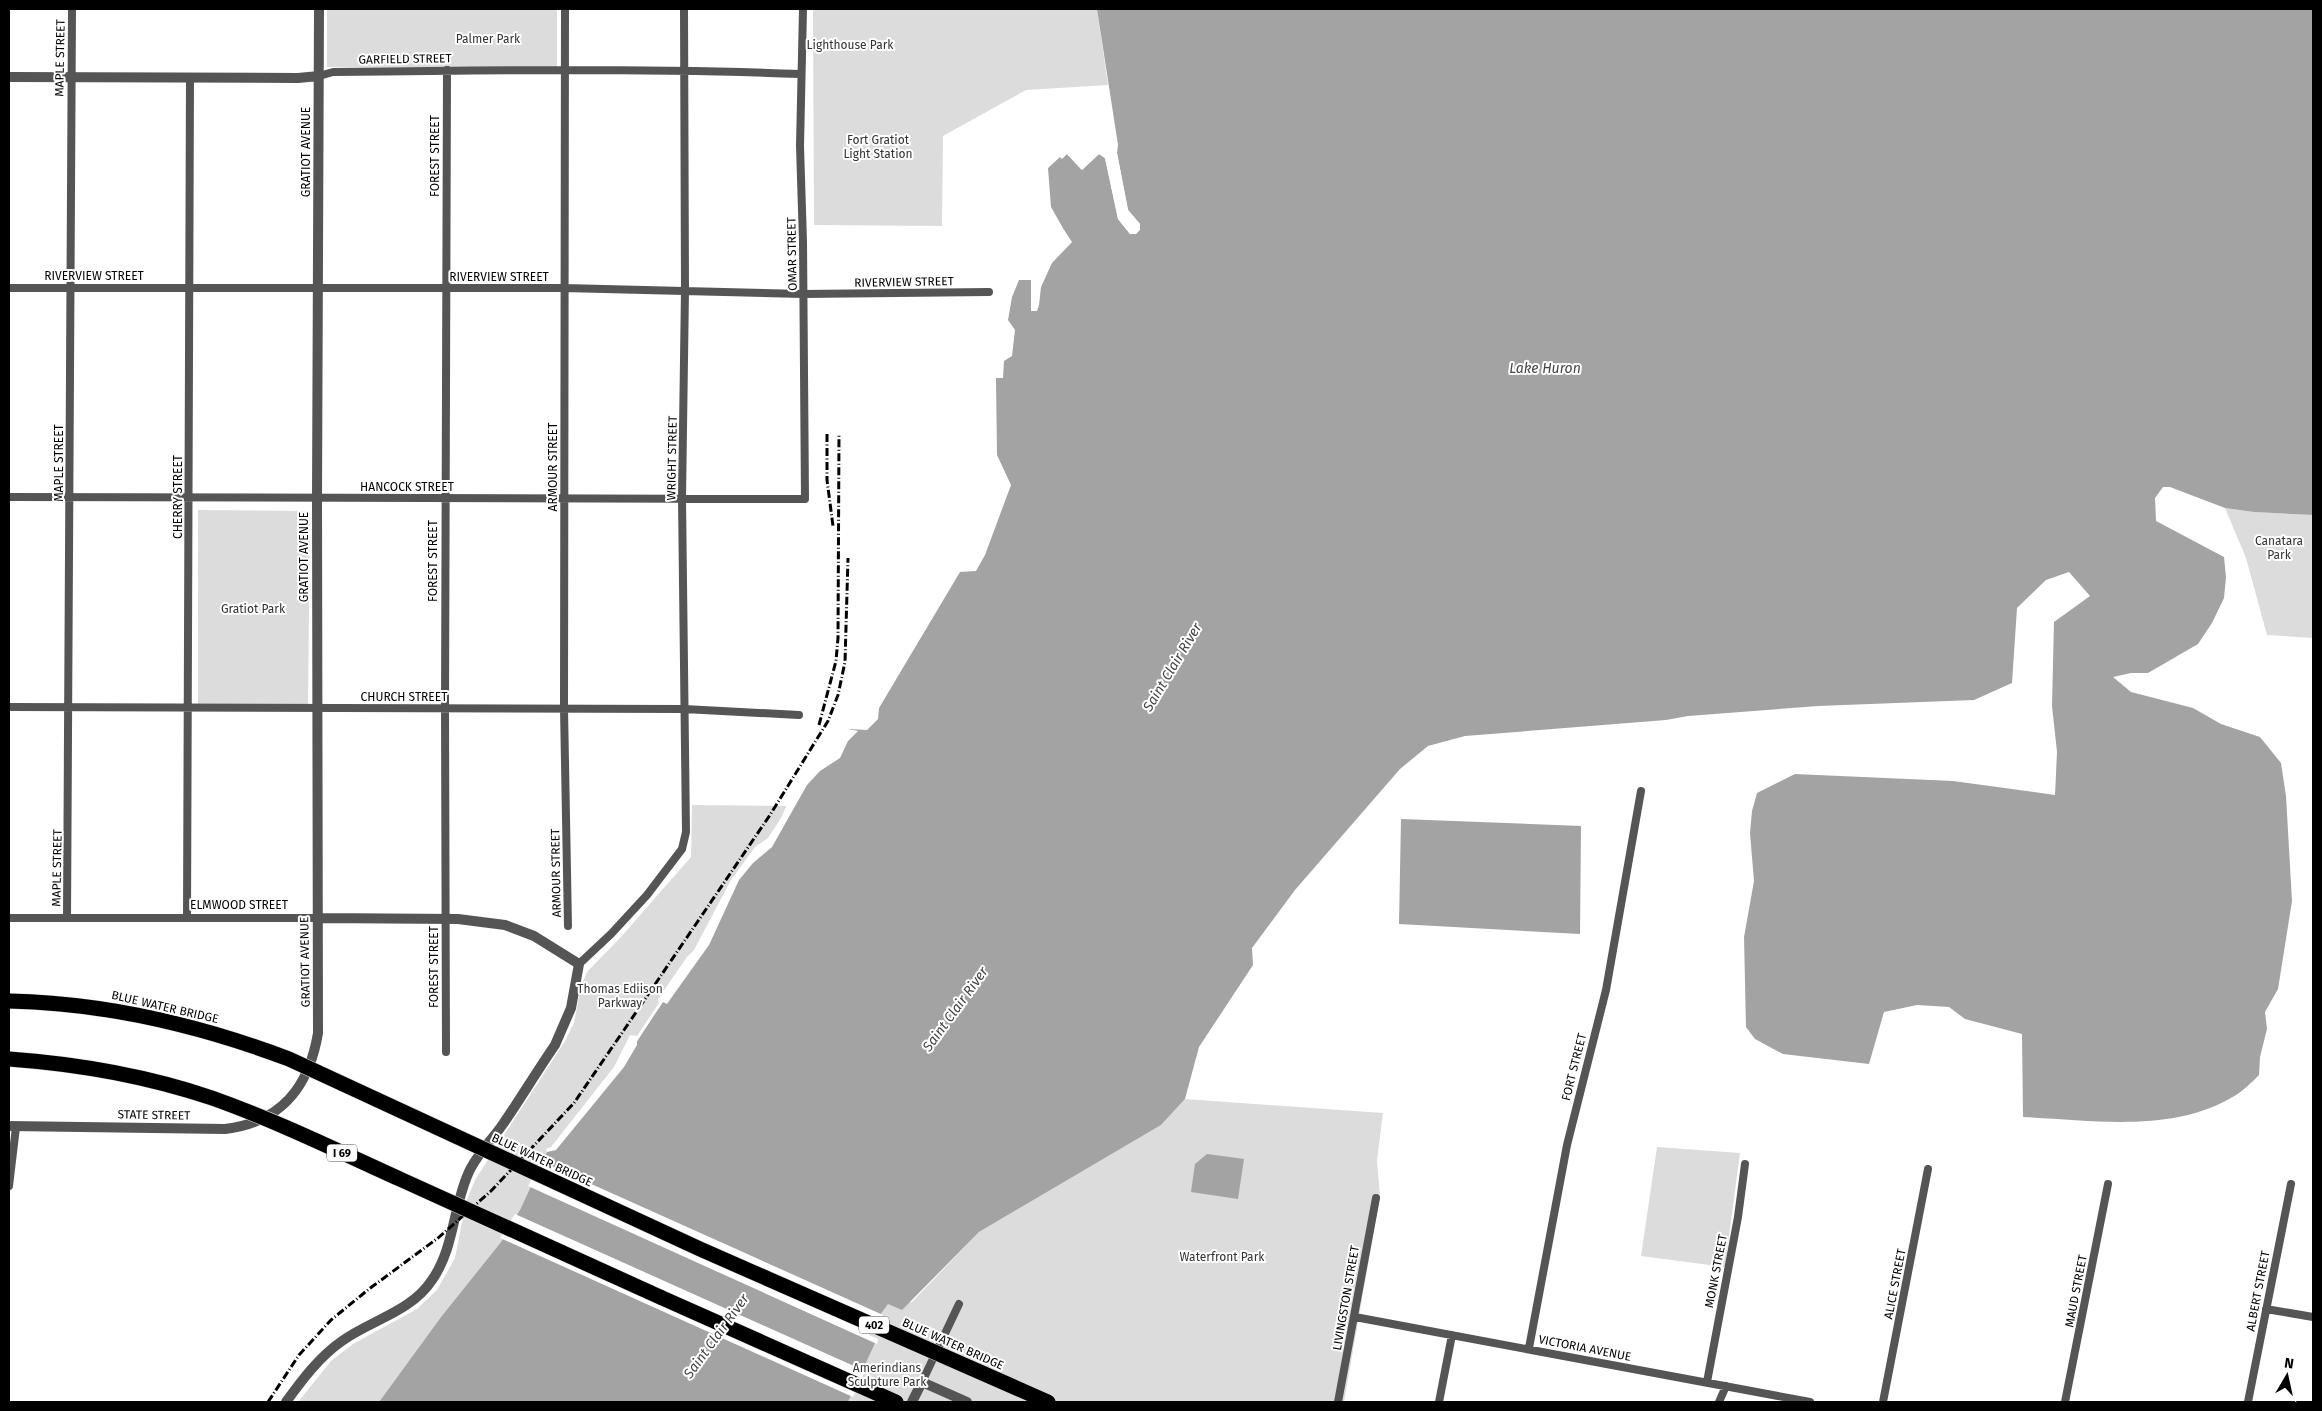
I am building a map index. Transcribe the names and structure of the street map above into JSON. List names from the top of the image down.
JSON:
{
  "streets": {
    "highway": ["BLUE WATER BRIDGE", "I 69", "402"],
    "street": [
      "MAPLE STREET",
      "GARFIELD STREET",
      "GRATIOT AVENUE",
      "FOREST STREET",
      "OMAR STREET",
      "RIVERVIEW STREET",
      "WRIGHT STREET",
      "ARMOUR STREET",
      "HANCOCK STREET",
      "CHERRY STREET",
      "CHURCH STREET",
      "ELMWOOD STREET",
      "FORT STREET",
      "STATE STREET",
      "MONK STREET",
      "ALICE STREET",
      "MAUD STREET",
      "ALBERT STREET",
      "LIVINGSTON STREET",
      "VICTORIA AVENUE"
    ]
  },
  "crossings": [
    ["MAPLE STREET", "GARFIELD STREET"],
    ["MAPLE STREET", "RIVERVIEW STREET"],
    ["MAPLE STREET", "HANCOCK STREET"],
    ["MAPLE STREET", "CHURCH STREET"],
    ["MAPLE STREET", "ELMWOOD STREET"],
    ["GARFIELD STREET", "GRATIOT AVENUE"],
    ["GARFIELD STREET", "FOREST STREET"],
    ["GARFIELD STREET", "OMAR STREET"],
    ["GARFIELD STREET", "WRIGHT STREET"],
    ["GARFIELD STREET", "ARMOUR STREET"],
    ["GARFIELD STREET", "CHERRY STREET"],
    ["GRATIOT AVENUE", "RIVERVIEW STREET"],
    ["GRATIOT AVENUE", "HANCOCK STREET"],
    ["GRATIOT AVENUE", "CHURCH STREET"],
    ["GRATIOT AVENUE", "ELMWOOD STREET"],
    ["GRATIOT AVENUE", "STATE STREET"],
    ["FOREST STREET", "RIVERVIEW STREET"],
    ["FOREST STREET", "HANCOCK STREET"],
    ["FOREST STREET", "CHURCH STREET"],
    ["FOREST STREET", "ELMWOOD STREET"],
    ["OMAR STREET", "RIVERVIEW STREET"],
    ["OMAR STREET", "HANCOCK STREET"],
    ["RIVERVIEW STREET", "WRIGHT STREET"],
    ["RIVERVIEW STREET", "ARMOUR STREET"],
    ["RIVERVIEW STREET", "CHERRY STREET"],
    ["WRIGHT STREET", "HANCOCK STREET"],
    ["WRIGHT STREET", "CHURCH STREET"],
    ["WRIGHT STREET", "ELMWOOD STREET"],
    ["ARMOUR STREET", "HANCOCK STREET"],
    ["ARMOUR STREET", "CHURCH STREET"],
    ["HANCOCK STREET", "CHERRY STREET"],
    ["CHERRY STREET", "CHURCH STREET"],
    ["CHERRY STREET", "ELMWOOD STREET"],
    ["FORT STREET", "VICTORIA AVENUE"],
    ["MONK STREET", "VICTORIA AVENUE"],
    ["LIVINGSTON STREET", "VICTORIA AVENUE"]
  ],
  "water": ["Lake Huron", "Saint Clair River"],
  "parks": [
    "Palmer Park",
    "Lighthouse Park",
    "Fort Gratiot Light Station",
    "Canatara Park",
    "Gratiot Park",
    "Thomas Ediison Parkway",
    "Waterfront Park",
    "Amerindians Sculpture Park"
  ],
  "north": "top"
}
